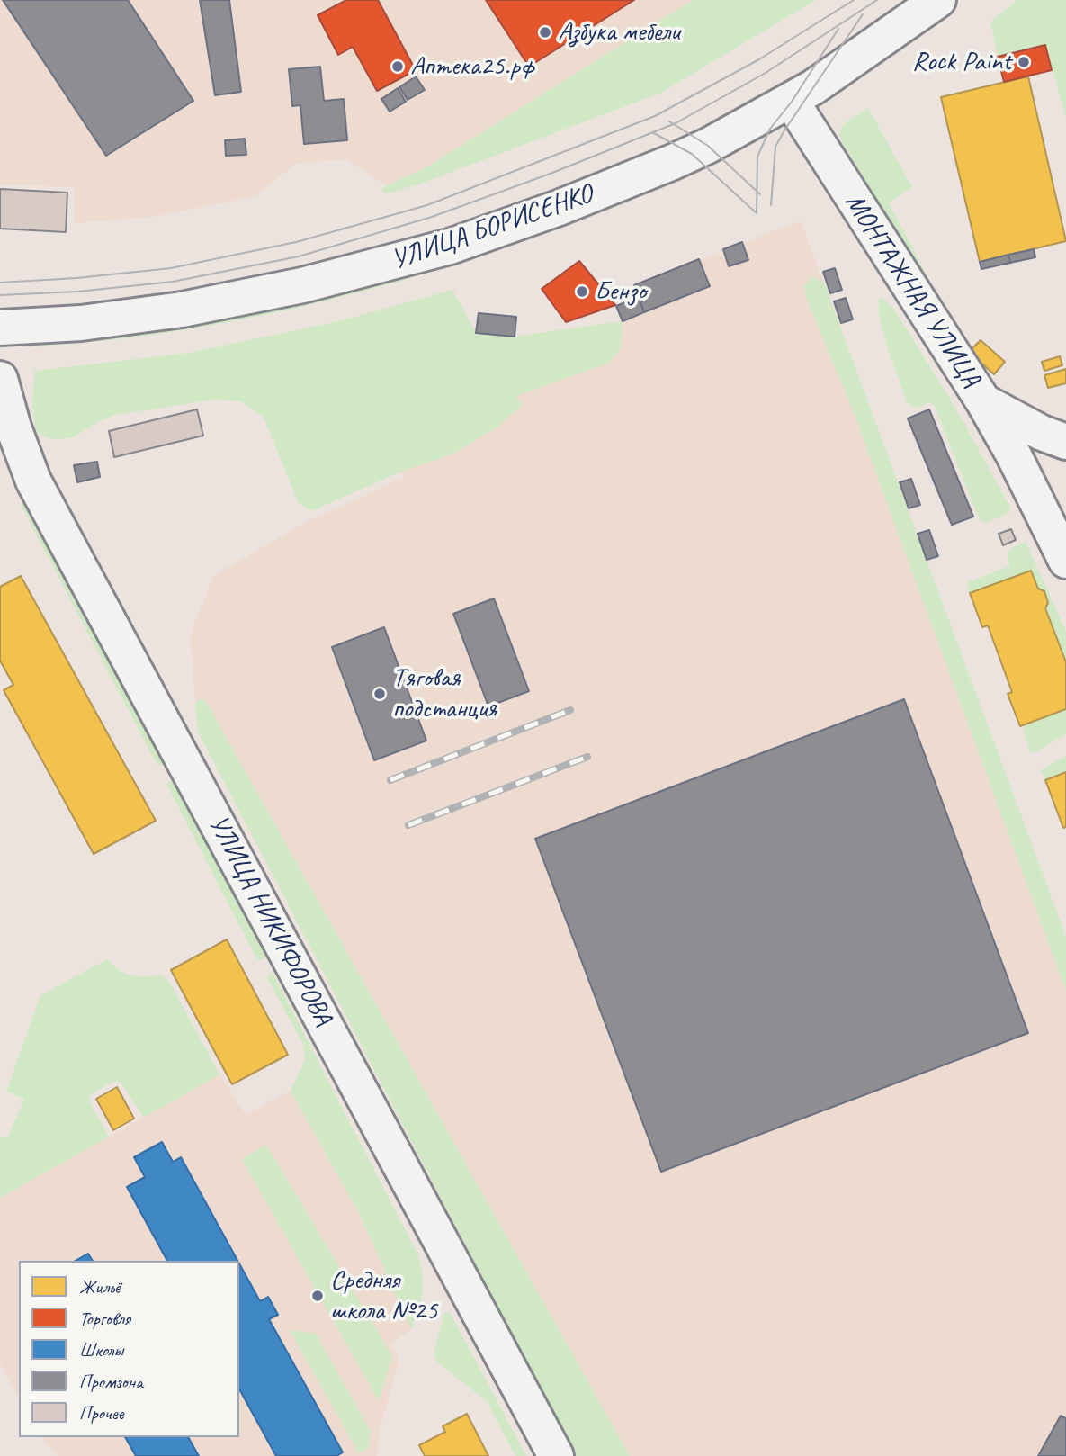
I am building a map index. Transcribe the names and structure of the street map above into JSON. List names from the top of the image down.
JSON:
{
  "streets": {
    "main road": ["УЛИЦА БОРИСЕНКО", "МОНТАЖНАЯ УЛИЦА", "УЛИЦА НИКИФОРОВА"]
  },
  "crossings": [
    ["УЛИЦА БОРИСЕНКО", "МОНТАЖНАЯ УЛИЦА"]
  ],
  "places": [
    "Азбука мебели",
    "Rock Paint",
    "Аптека25.рф",
    "Бензо",
    "Тяговая подстанция",
    "Средняя школа №25"
  ],
  "legend": [
    "Жильё",
    "Торговля",
    "Школы",
    "Промзона",
    "Прочее"
  ]
}
